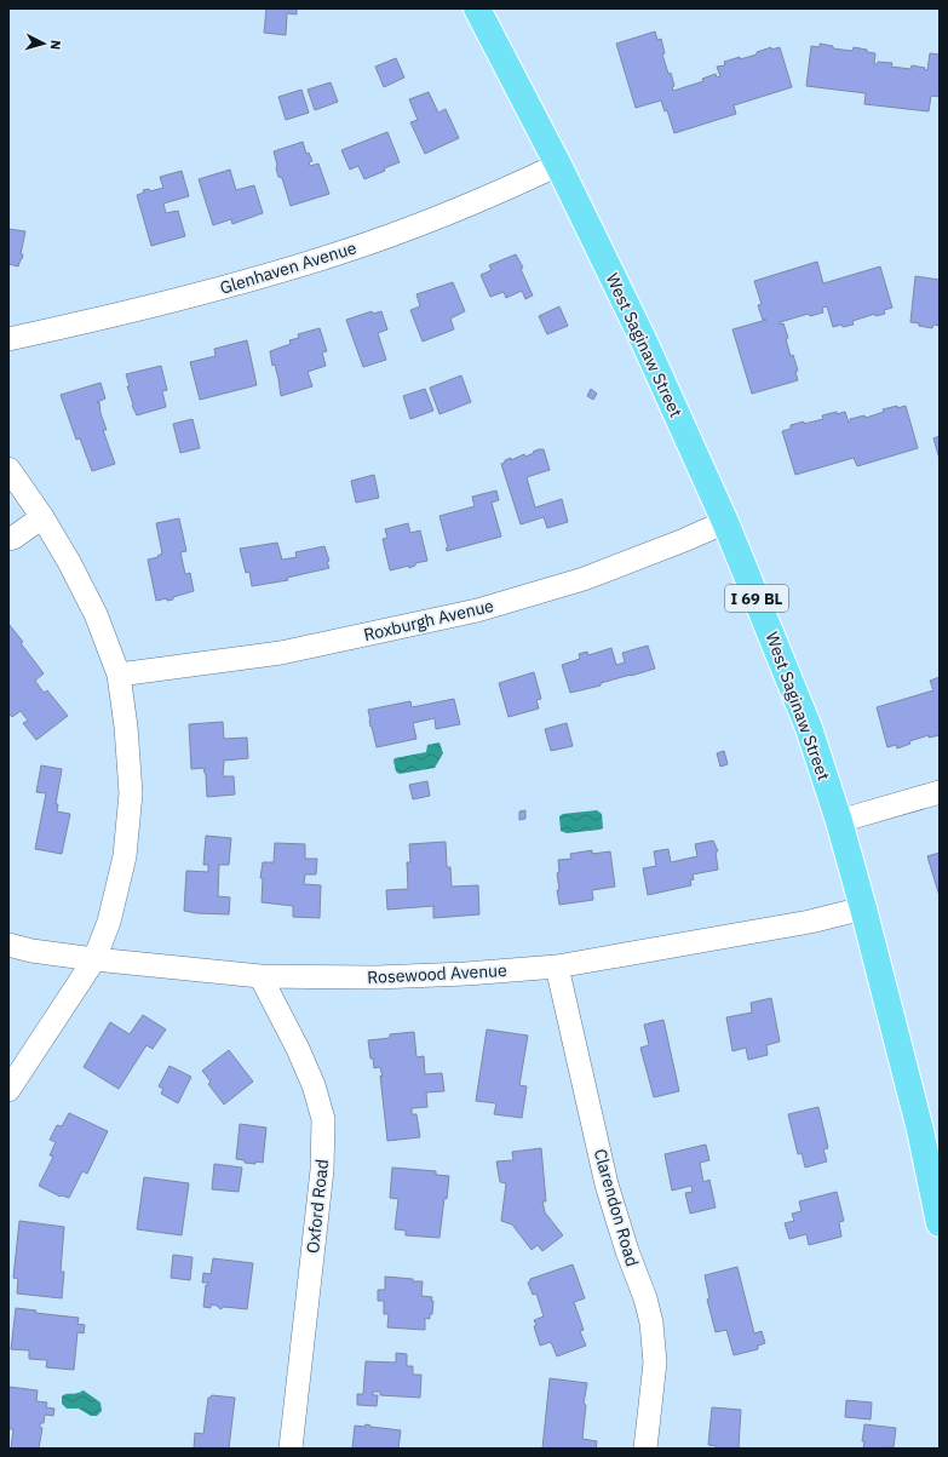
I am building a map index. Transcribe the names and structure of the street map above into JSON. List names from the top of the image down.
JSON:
{
  "streets": {
    "main road": ["West Saginaw Street", "I 69 BL"],
    "street": [
      "Glenhaven Avenue",
      "Roxburgh Avenue",
      "Rosewood Avenue",
      "Oxford Road",
      "Clarendon Road"
    ]
  },
  "crossings": [
    ["Glenhaven Avenue", "West Saginaw Street"],
    ["West Saginaw Street", "Roxburgh Avenue"],
    ["West Saginaw Street", "Rosewood Avenue"],
    ["Rosewood Avenue", "Oxford Road"],
    ["Rosewood Avenue", "Clarendon Road"]
  ],
  "north": "right"
}
